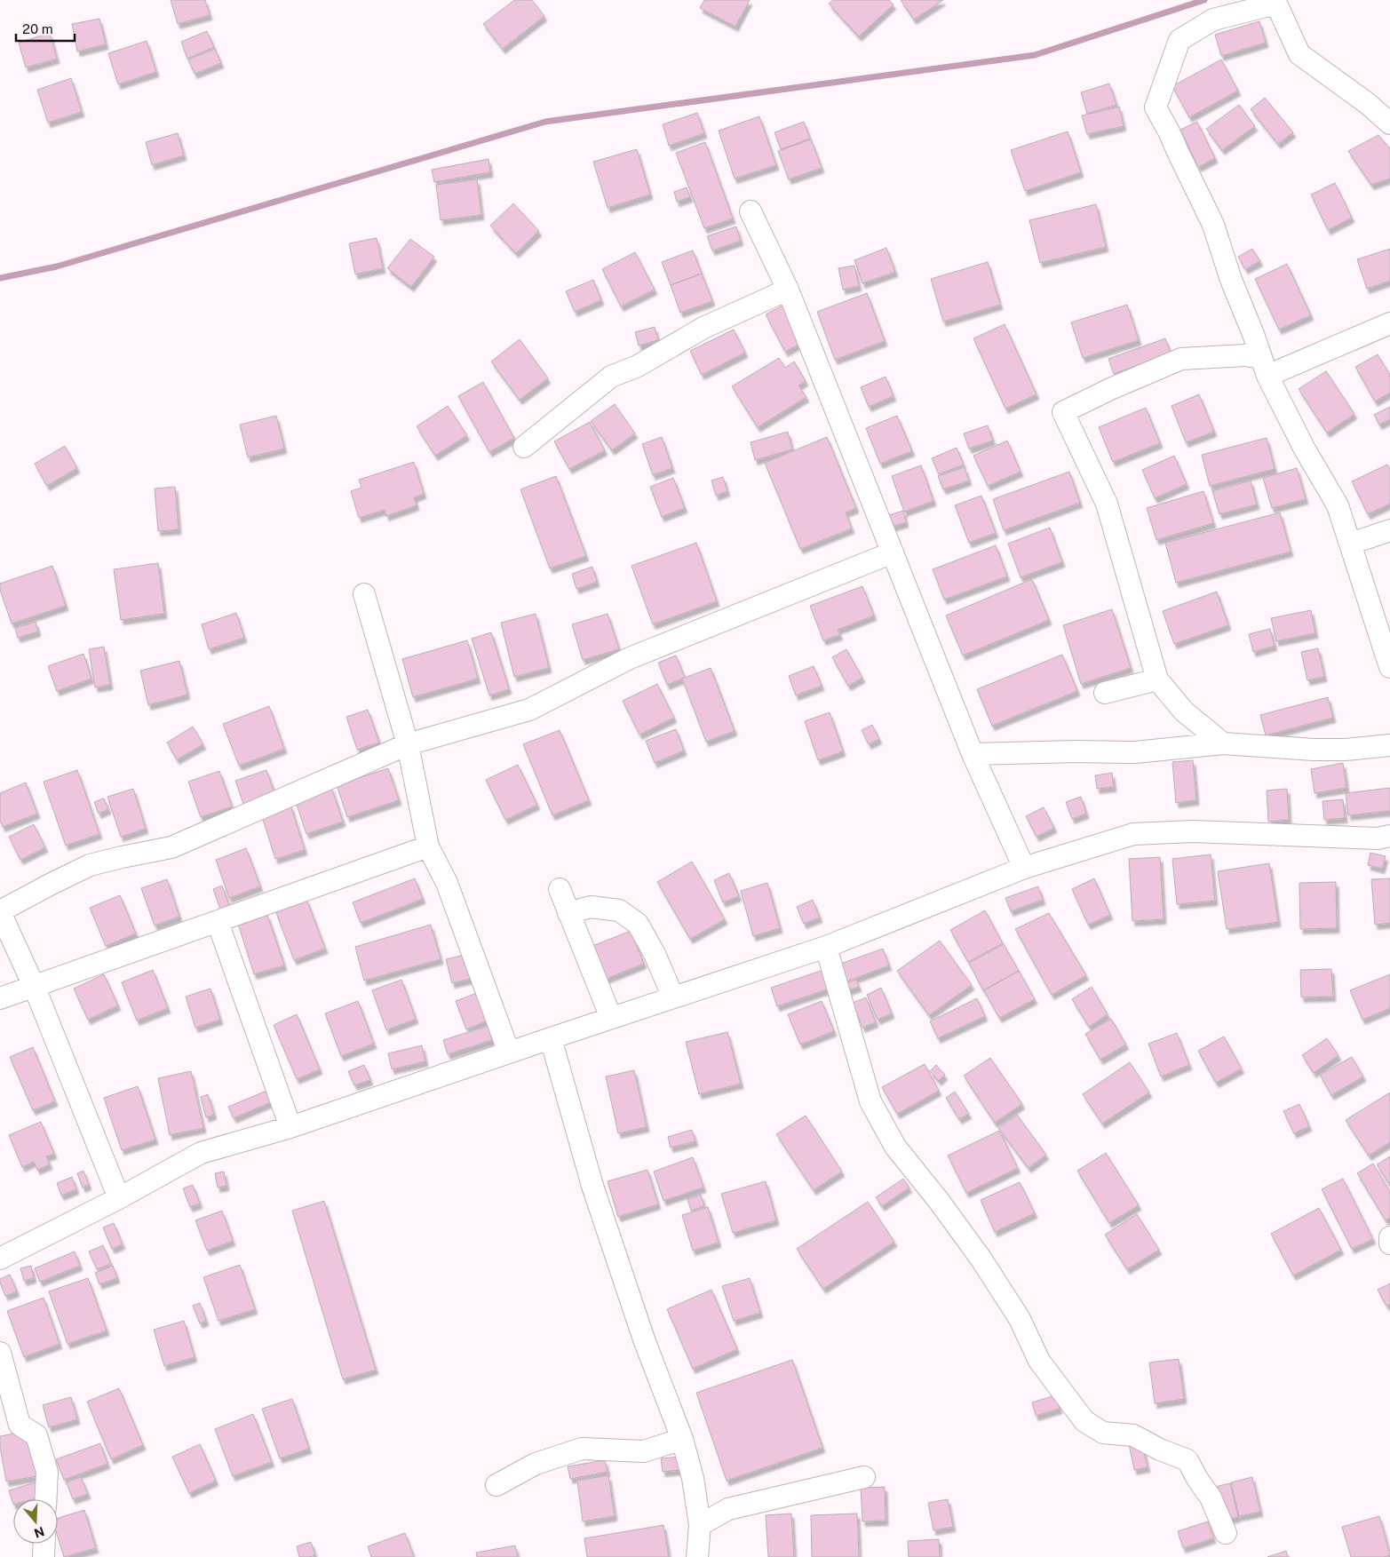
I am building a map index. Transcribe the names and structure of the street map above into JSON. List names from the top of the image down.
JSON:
{
  "scale_bar": "20 m",
  "north": "bottom"
}
